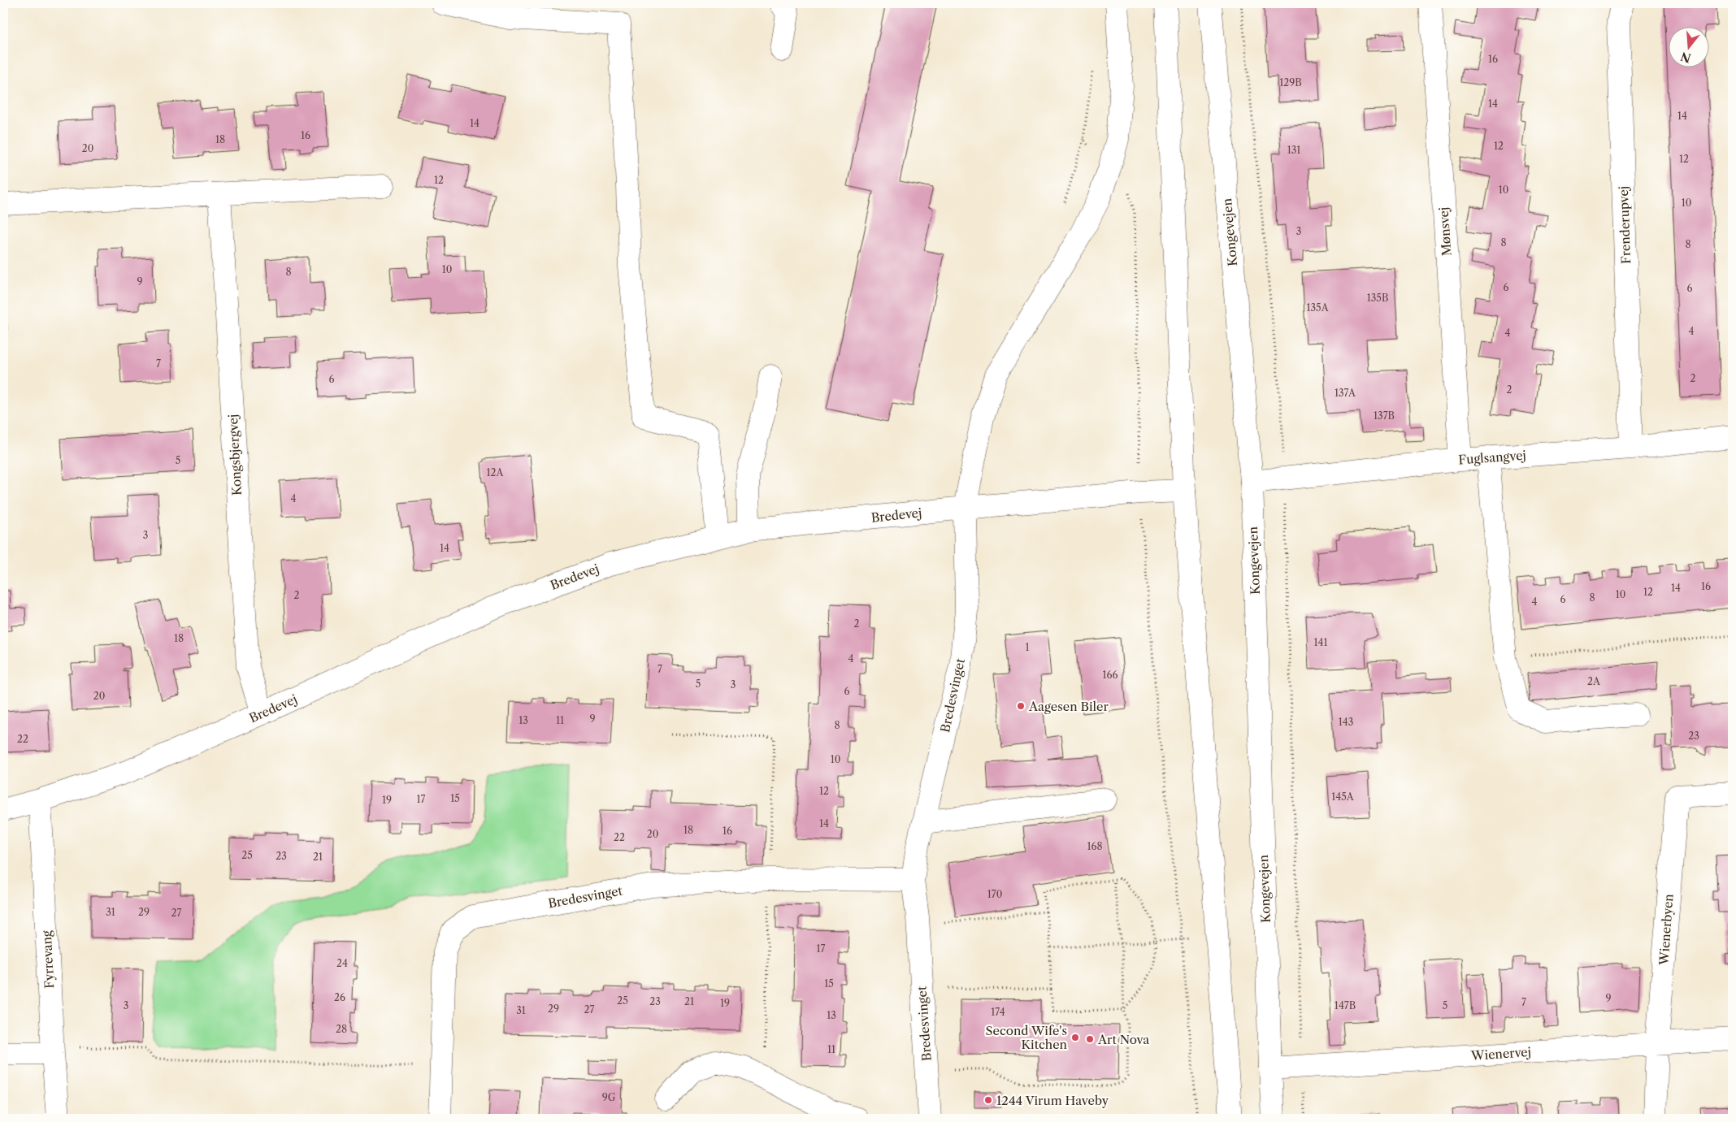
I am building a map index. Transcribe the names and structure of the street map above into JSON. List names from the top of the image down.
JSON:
{
  "streets": {
    "street": [
      "Frenderupvej",
      "Mønsvej",
      "Kongevejen",
      "Kongsbjergvej",
      "Fuglsangvej",
      "Bredevej",
      "Bredesvinget",
      "Wienerbyen",
      "Fyrrevang",
      "Wienervej"
    ]
  },
  "crossings": [
    ["Frenderupvej", "Fuglsangvej"],
    ["Mønsvej", "Fuglsangvej"],
    ["Kongevejen", "Fuglsangvej"],
    ["Kongevejen", "Wienervej"],
    ["Kongsbjergvej", "Bredevej"],
    ["Bredevej", "Bredesvinget"],
    ["Bredevej", "Fyrrevang"],
    ["Wienerbyen", "Wienervej"]
  ],
  "places": [
    "Aagesen Biler",
    "Second Wife's Kitchen",
    "Art Nova",
    "1244 Virum Haveby"
  ],
  "house_numbers": [
    "16",
    "129B",
    "14",
    "14",
    "14",
    "16",
    "18",
    "12",
    "20",
    "131",
    "12",
    "12",
    "10",
    "10",
    "3",
    "8",
    "8",
    "10",
    "8",
    "9",
    "6",
    "6",
    "135B",
    "135A",
    "4",
    "4",
    "7",
    "2",
    "6",
    "2",
    "137A",
    "137B",
    "5",
    "12A",
    "4",
    "3",
    "14",
    "16",
    "14",
    "12",
    "10",
    "2",
    "8",
    "6",
    "4",
    "2",
    "18",
    "141",
    "1",
    "4",
    "7",
    "166",
    "2A",
    "5",
    "3",
    "6",
    "20",
    "9",
    "13",
    "11",
    "143",
    "8",
    "23",
    "22",
    "10",
    "12",
    "145A",
    "15",
    "17",
    "19",
    "14",
    "18",
    "16",
    "20",
    "22",
    "168",
    "25",
    "23",
    "21",
    "170",
    "31",
    "29",
    "27",
    "17",
    "24",
    "15",
    "26",
    "9",
    "25",
    "23",
    "21",
    "7",
    "19",
    "3",
    "147B",
    "5",
    "29",
    "27",
    "31",
    "174",
    "13",
    "28",
    "11",
    "9G"
  ],
  "north": "bottom"
}
